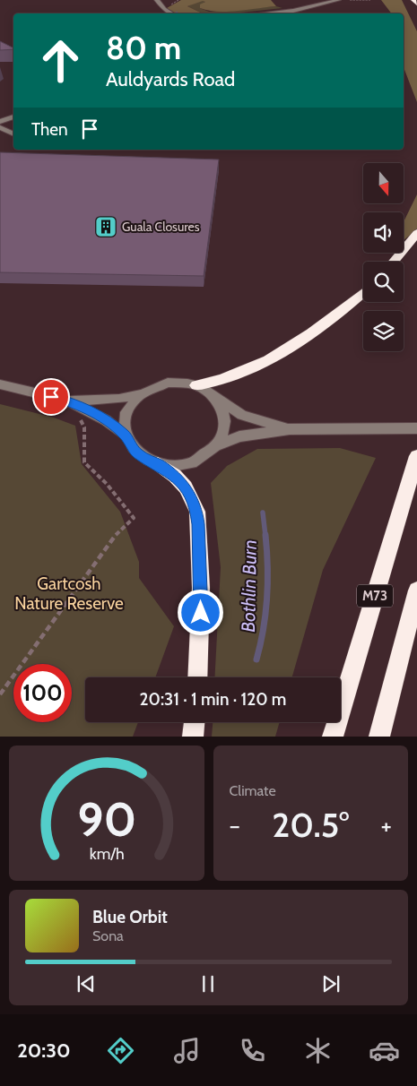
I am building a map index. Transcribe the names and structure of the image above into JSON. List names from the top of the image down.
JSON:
{
  "streets": {
    "highway": ["M73"]
  },
  "water": ["Bothlin Burn"],
  "parks": ["Gartcosh Nature Reserve"],
  "places": {
    "building": ["Guala Closures"]
  },
  "north": "bottom",
  "page": {
    "turn": ["80 m", "Auldyards Road"],
    "then": "Then",
    "limit": "100",
    "trip": "20:31 · 1 min · 120 m",
    "tile": "Climate",
    "heat": ["−", "20.5°", "+"],
    "song": ["Blue Orbit", "Sona"],
    "tabs": "20:30",
    "gauge": ["90", "km/h"]
  }
}
